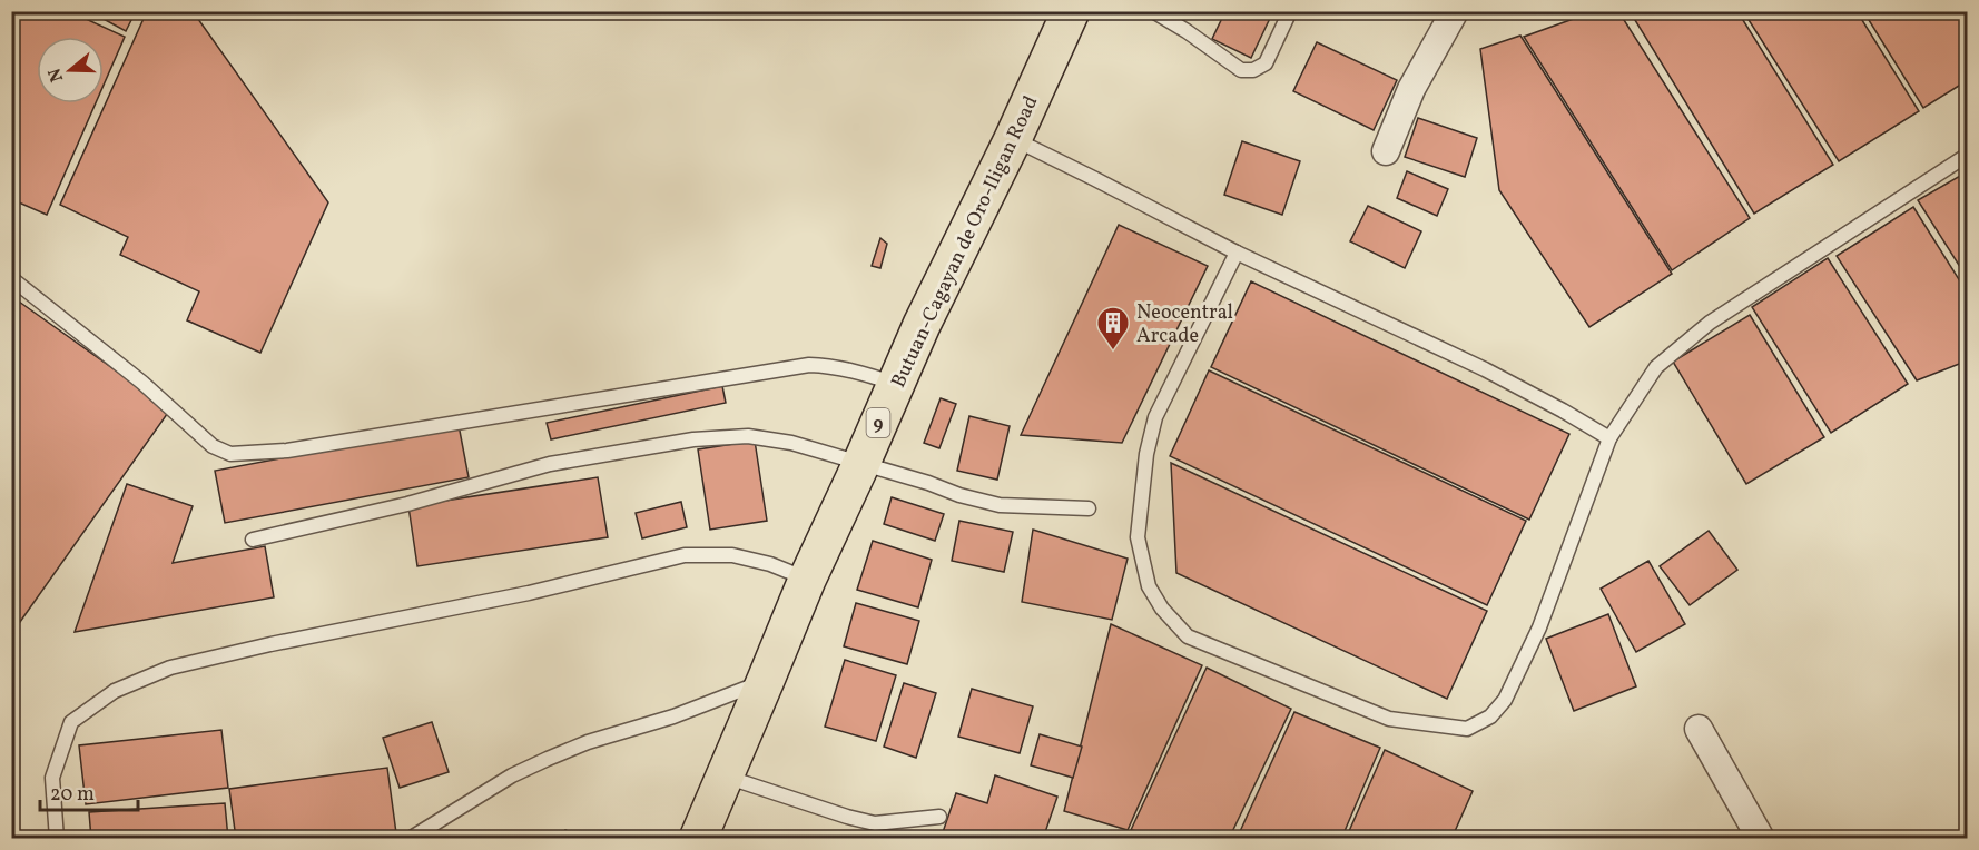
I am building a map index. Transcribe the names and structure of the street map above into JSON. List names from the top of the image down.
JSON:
{
  "streets": {
    "highway": ["Butuan-Cagayan de Oro-Iligan Road", "9"]
  },
  "places": {
    "building": ["Neocentral Arcade"]
  },
  "scale_bar": "20 m",
  "north": "left"
}
